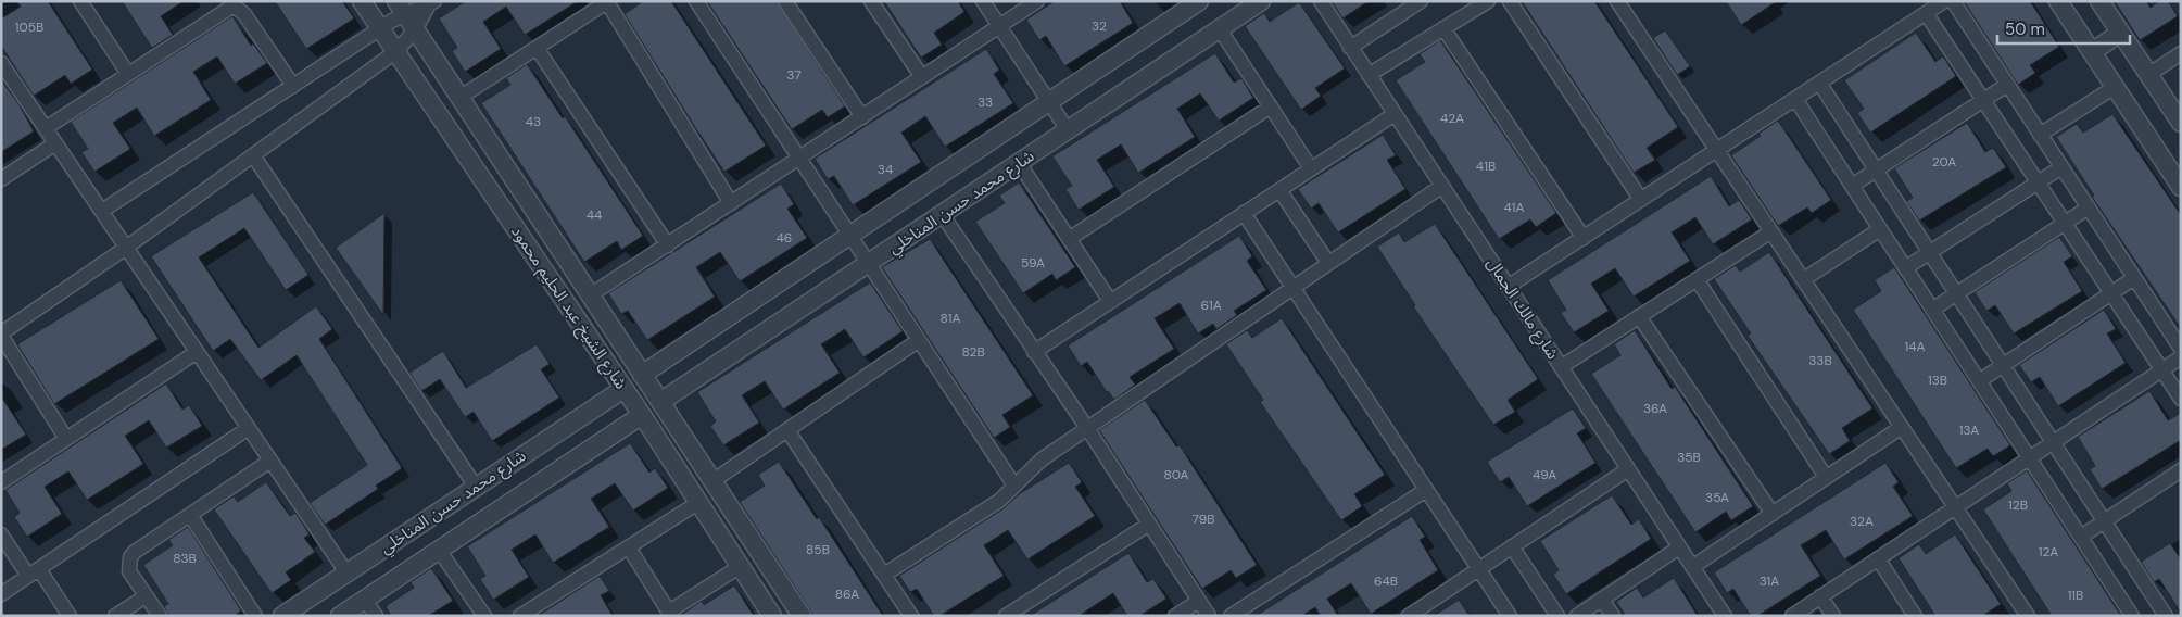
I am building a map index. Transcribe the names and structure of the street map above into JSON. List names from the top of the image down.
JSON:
{
  "streets": {
    "street": ["شارع محمد حسن المناخلي", "شارع الشيخ عبد الحليم محمود", "شارع مالك الجمال"]
  },
  "crossings": [
    ["شارع محمد حسن المناخلي", "شارع الشيخ عبد الحليم محمود"]
  ],
  "house_numbers": [
    "32",
    "105B",
    "37",
    "33",
    "42A",
    "43",
    "20A",
    "41B",
    "34",
    "41A",
    "44",
    "46",
    "59A",
    "61A",
    "81A",
    "14A",
    "82B",
    "33B",
    "13B",
    "36A",
    "13A",
    "35B",
    "80A",
    "49A",
    "35A",
    "12B",
    "79B",
    "32A",
    "85B",
    "12A",
    "83B",
    "64B",
    "31A",
    "86A",
    "11B"
  ],
  "scale_bar": "50 m"
}
